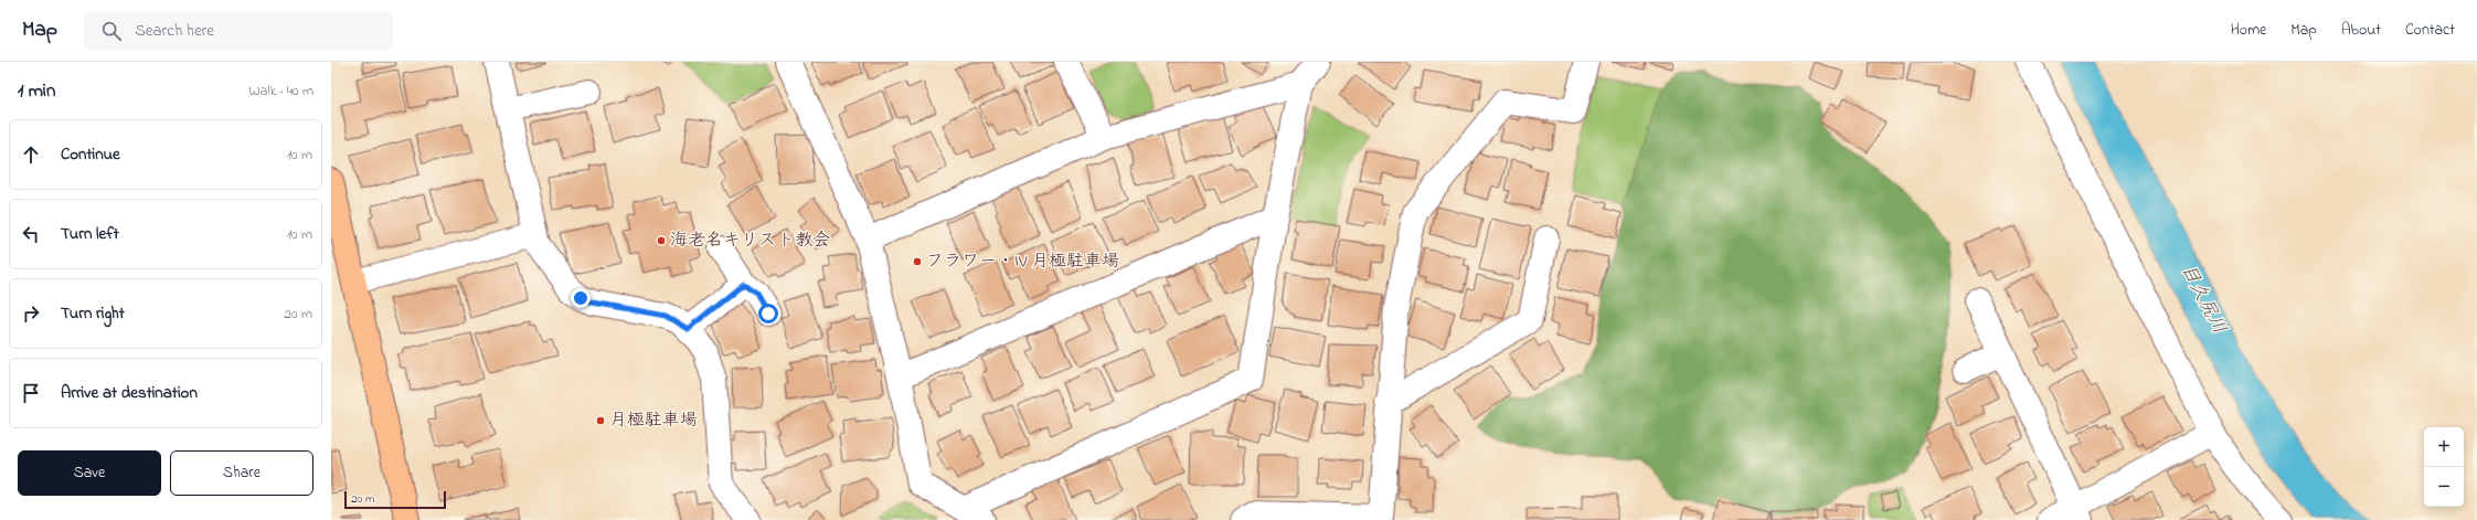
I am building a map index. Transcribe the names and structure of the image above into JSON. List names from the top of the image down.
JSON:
{
  "water": ["目久尻川"],
  "places": ["海老名キリスト教会", "フラワー・IV 月極駐車場", "月極駐車場"],
  "scale_bar": "20 m",
  "page": {
    "header": "Map",
    "search": "Search here",
    "nav": [
      "Home",
      "Map",
      "About",
      "Contact"
    ],
    "heading": ["1 min", "Walk · 40 m"],
    "list": [
      ["Continue", "10 m"],
      ["Turn left", "10 m"],
      ["Turn right", "20 m"],
      "Arrive at destination"
    ],
    "map_buttons": ["+", "−"],
    "buttons": ["Save", "Share"],
    "scale": "20 m"
  }
}
